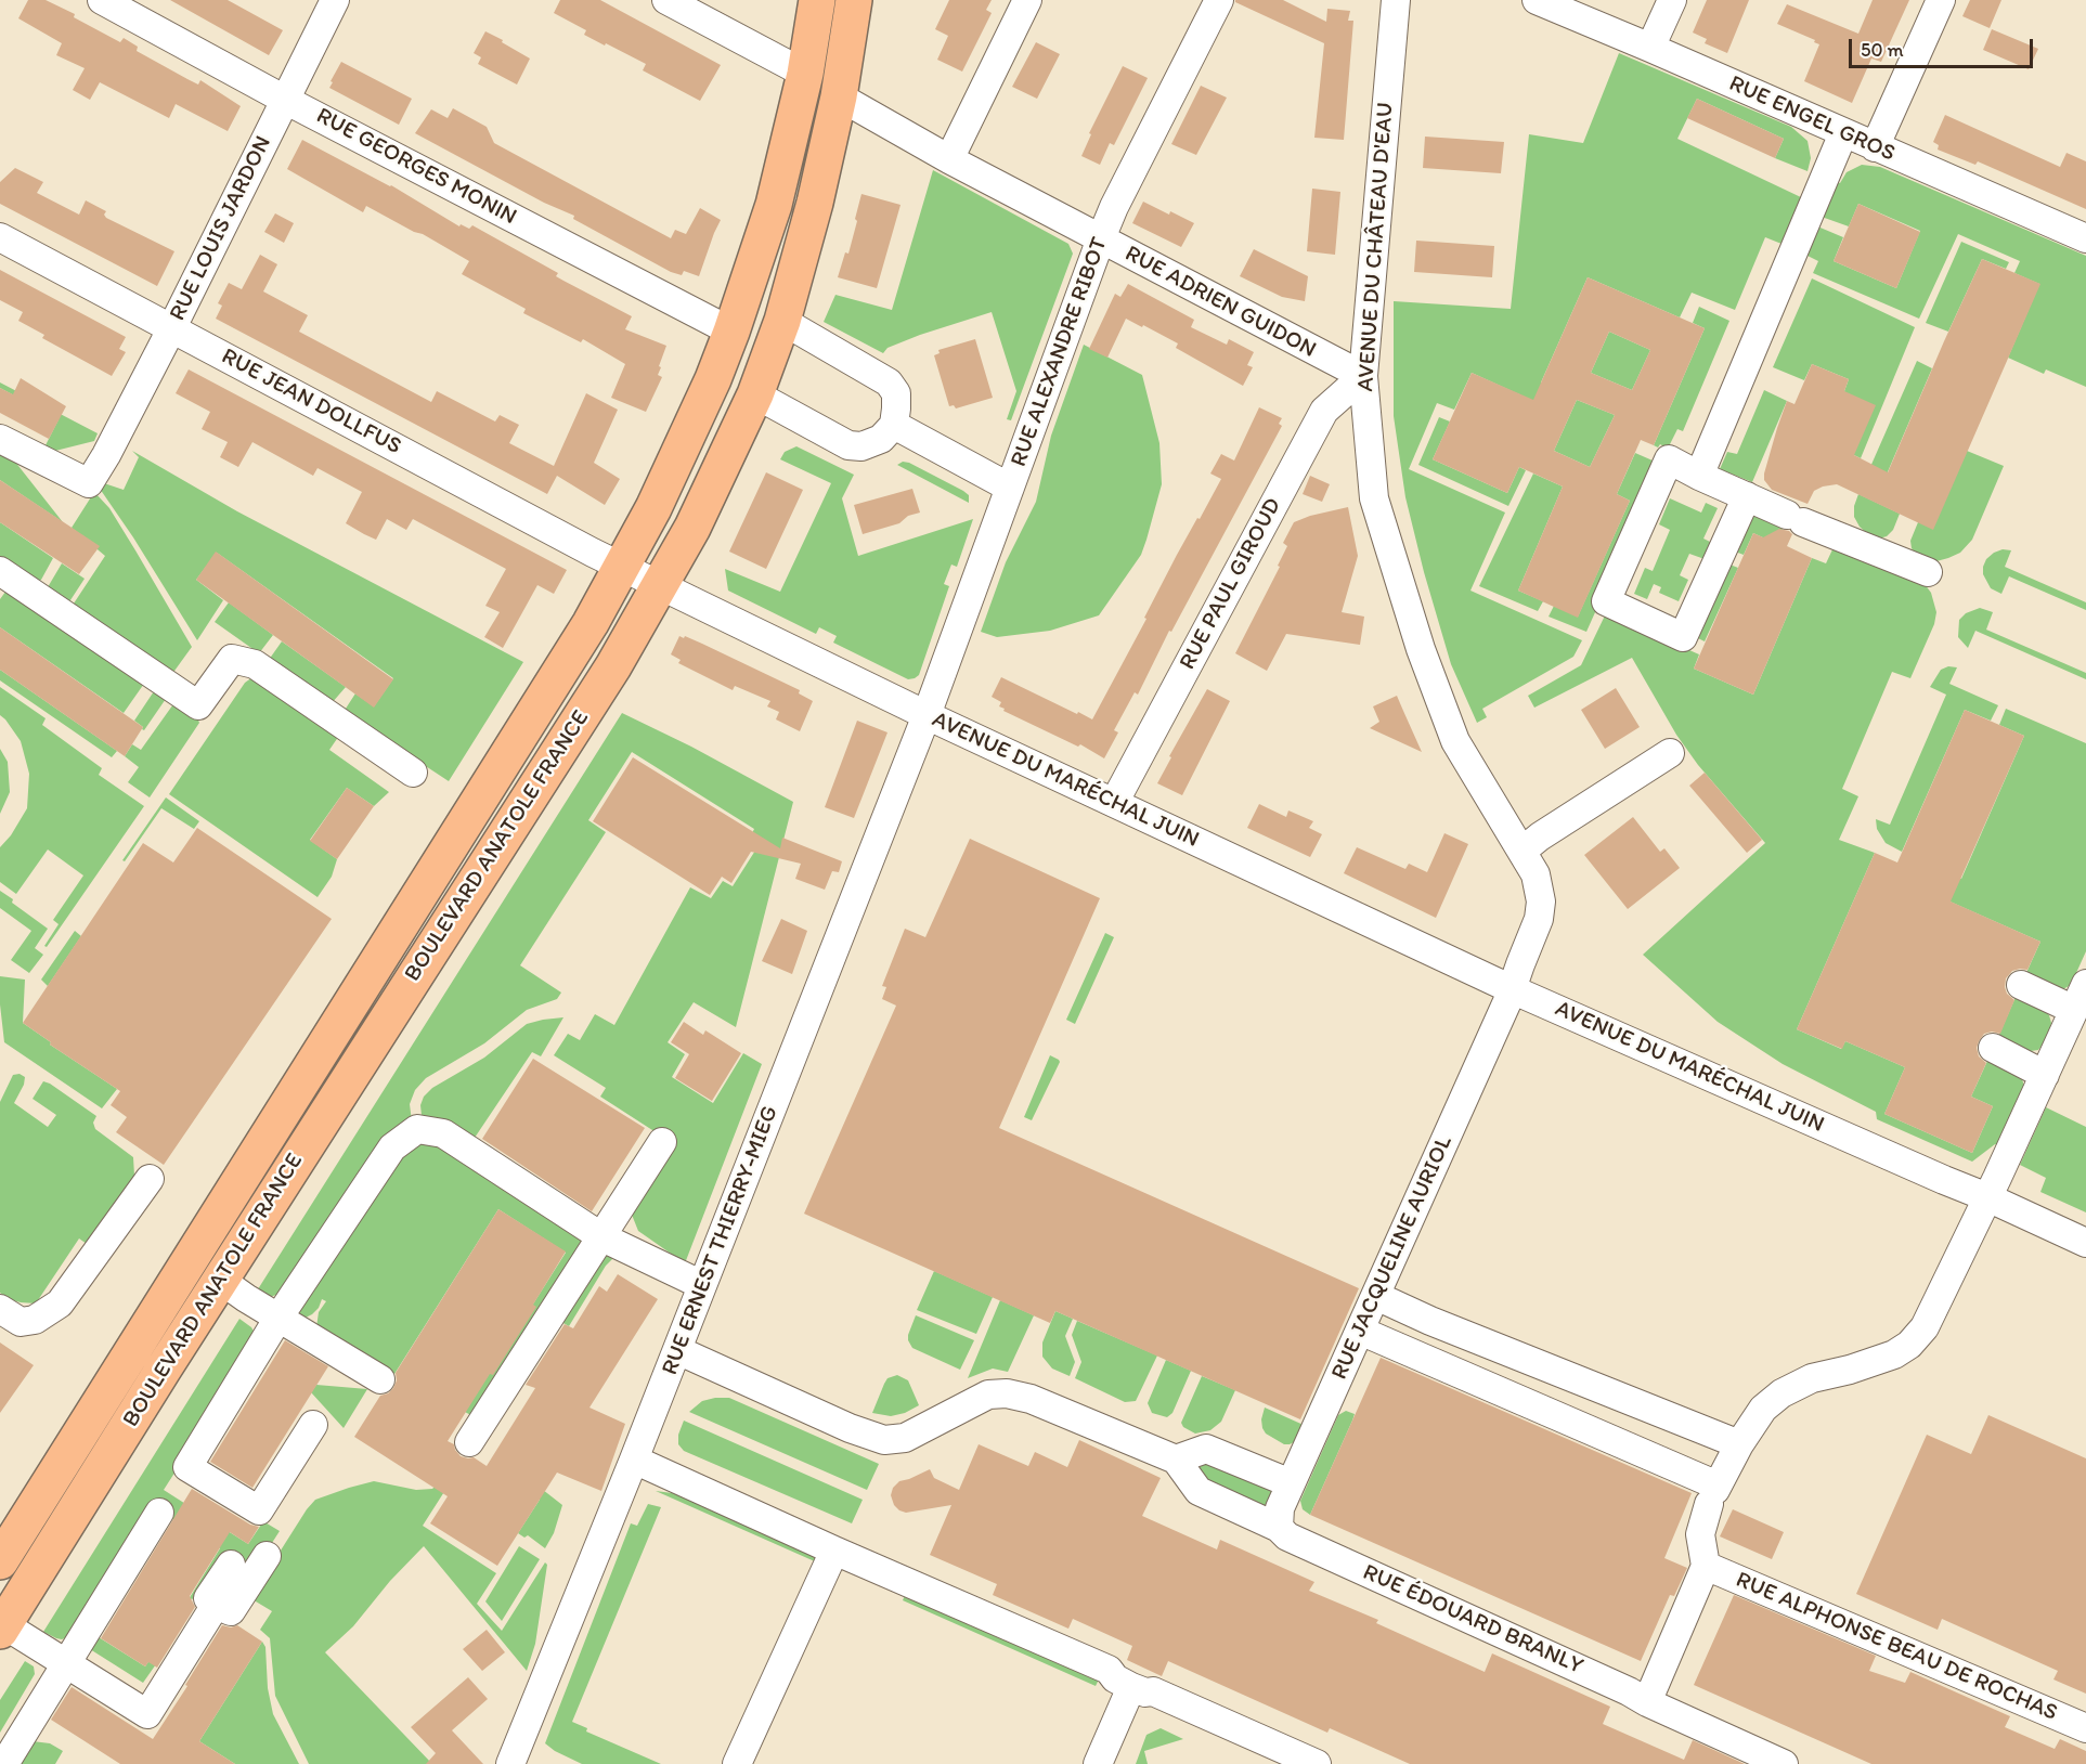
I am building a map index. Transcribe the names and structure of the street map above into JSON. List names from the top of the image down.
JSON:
{
  "streets": {
    "main road": ["BOULEVARD ANATOLE FRANCE"],
    "street": [
      "RUE ENGEL GROS",
      "RUE GEORGES MONIN",
      "RUE LOUIS JARDON",
      "AVENUE DU CHÂTEAU D'EAU",
      "RUE ADRIEN GUIDON",
      "RUE ALEXANDRE RIBOT",
      "RUE JEAN DOLLFUS",
      "RUE PAUL GIROUD",
      "AVENUE DU MARÉCHAL JUIN",
      "RUE ERNEST THIERRY-MIEG",
      "RUE JACQUELINE AURIOL",
      "RUE ÉDOUARD BRANLY",
      "RUE ALPHONSE BEAU DE ROCHAS"
    ]
  },
  "crossings": [
    ["RUE GEORGES MONIN", "RUE LOUIS JARDON"],
    ["RUE GEORGES MONIN", "BOULEVARD ANATOLE FRANCE"],
    ["RUE LOUIS JARDON", "RUE JEAN DOLLFUS"],
    ["AVENUE DU CHÂTEAU D'EAU", "RUE ADRIEN GUIDON"],
    ["AVENUE DU CHÂTEAU D'EAU", "RUE PAUL GIROUD"],
    ["AVENUE DU CHÂTEAU D'EAU", "AVENUE DU MARÉCHAL JUIN"],
    ["AVENUE DU CHÂTEAU D'EAU", "RUE JACQUELINE AURIOL"],
    ["RUE ADRIEN GUIDON", "RUE ALEXANDRE RIBOT"],
    ["RUE ADRIEN GUIDON", "RUE PAUL GIROUD"],
    ["RUE ADRIEN GUIDON", "BOULEVARD ANATOLE FRANCE"],
    ["RUE ALEXANDRE RIBOT", "AVENUE DU MARÉCHAL JUIN"],
    ["RUE ALEXANDRE RIBOT", "RUE ERNEST THIERRY-MIEG"],
    ["RUE JEAN DOLLFUS", "AVENUE DU MARÉCHAL JUIN"],
    ["RUE JEAN DOLLFUS", "BOULEVARD ANATOLE FRANCE"],
    ["RUE PAUL GIROUD", "AVENUE DU MARÉCHAL JUIN"],
    ["AVENUE DU MARÉCHAL JUIN", "BOULEVARD ANATOLE FRANCE"],
    ["AVENUE DU MARÉCHAL JUIN", "RUE ERNEST THIERRY-MIEG"],
    ["AVENUE DU MARÉCHAL JUIN", "RUE JACQUELINE AURIOL"],
    ["RUE JACQUELINE AURIOL", "RUE ÉDOUARD BRANLY"]
  ],
  "scale_bar": "50 m"
}
